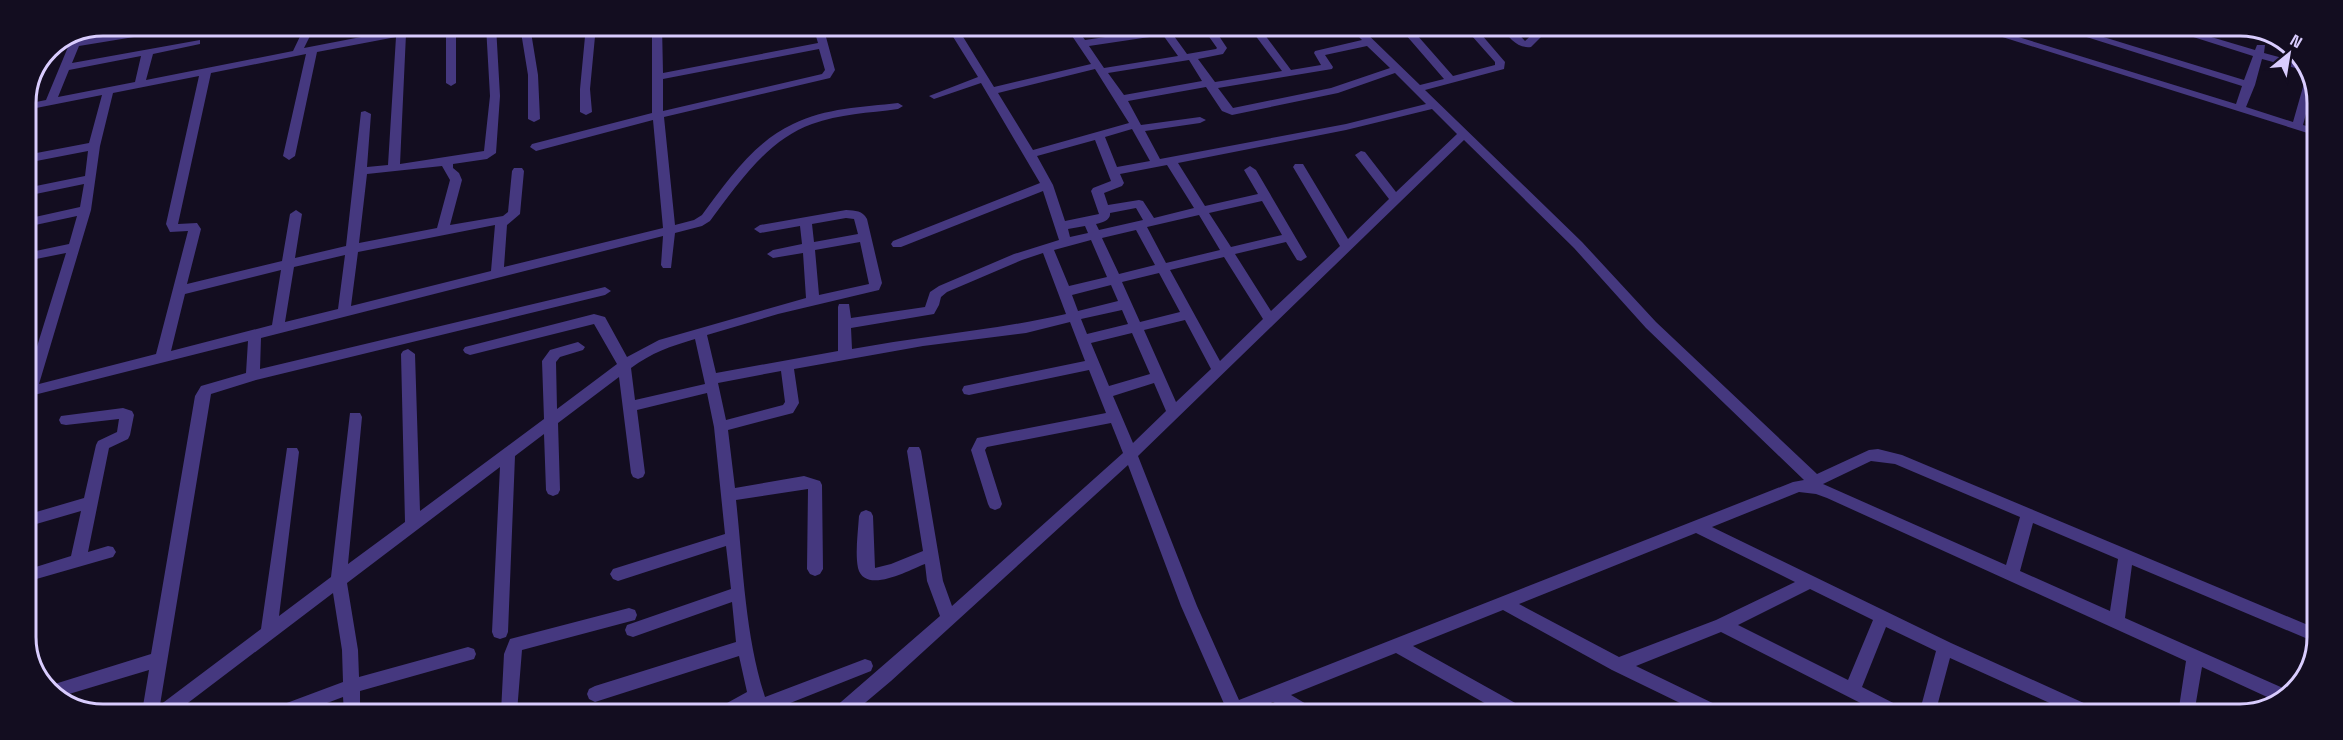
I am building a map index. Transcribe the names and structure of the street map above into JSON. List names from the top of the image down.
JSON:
{
  "north": "top right"
}
